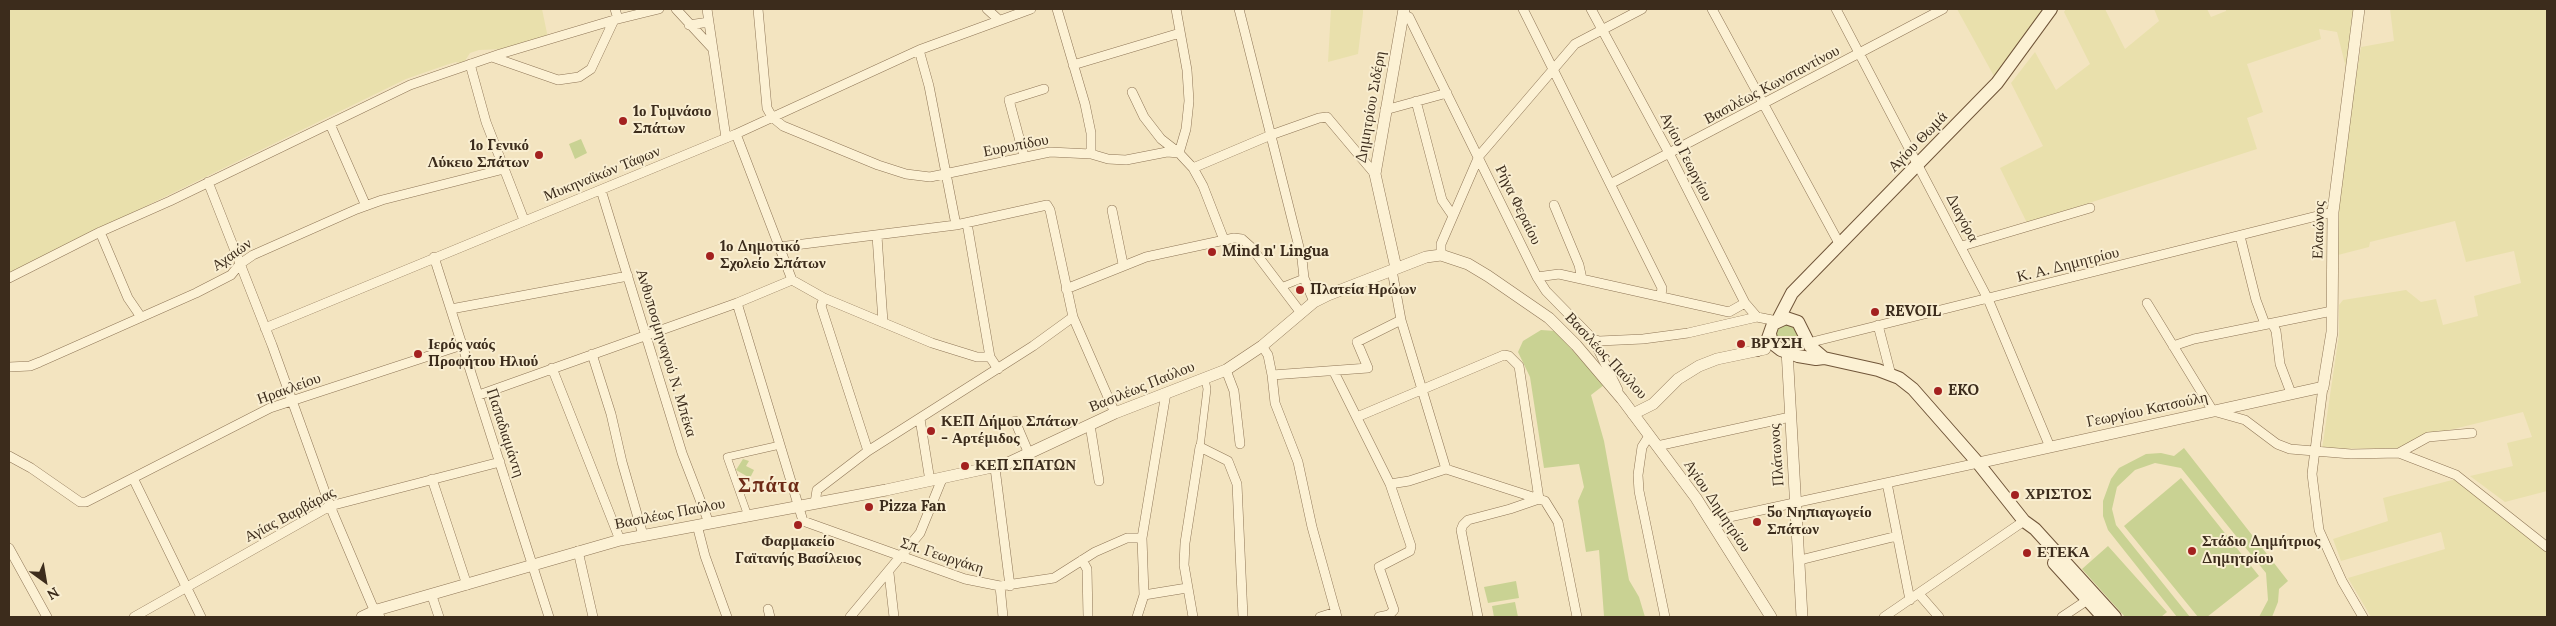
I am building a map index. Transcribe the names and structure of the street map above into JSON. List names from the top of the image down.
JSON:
{
  "streets": {
    "main road": ["Αγίου Θωμά"],
    "street": [
      "Βασιλέως Κωνσταντίνου",
      "Δημητρίου Σιδέρη",
      "Ευρυπίδου",
      "Αγίου Γεωργίου",
      "Μυκηναϊκών Τάφων",
      "Ρήγα Φεραίου",
      "Διαγόρα",
      "Ελαιώνος",
      "Αχαιών",
      "Κ. Α. Δημητρίου",
      "Ανθυποσμηναγού Ν. Μπέκα",
      "Βασιλέως Παύλου",
      "Ηρακλείου",
      "Γεωργίου Κατσούλη",
      "Παπαδιαμάντη",
      "Πλάτωνος",
      "Αγίου Δημητρίου",
      "Αγίας Βαρβάρας",
      "Σπ. Γεωργάκη"
    ]
  },
  "crossings": [
    ["Βασιλέως Κωνσταντίνου", "Αγίου Γεωργίου"],
    ["Βασιλέως Κωνσταντίνου", "Διαγόρα"],
    ["Δημητρίου Σιδέρη", "Ρήγα Φεραίου"],
    ["Δημητρίου Σιδέρη", "Βασιλέως Παύλου"],
    ["Αγίου Θωμά", "Αγίου Γεωργίου"],
    ["Αγίου Θωμά", "Διαγόρα"],
    ["Αγίου Θωμά", "Κ. Α. Δημητρίου"],
    ["Αγίου Θωμά", "Βασιλέως Παύλου"],
    ["Αγίου Θωμά", "Πλάτωνος"],
    ["Ευρυπίδου", "Μυκηναϊκών Τάφων"],
    ["Αγίου Γεωργίου", "Κ. Α. Δημητρίου"],
    ["Αγίου Γεωργίου", "Βασιλέως Παύλου"],
    ["Αγίου Γεωργίου", "Πλάτωνος"],
    ["Μυκηναϊκών Τάφων", "Ανθυποσμηναγού Ν. Μπέκα"],
    ["Μυκηναϊκών Τάφων", "Παπαδιαμάντη"],
    ["Ρήγα Φεραίου", "Βασιλέως Παύλου"],
    ["Διαγόρα", "Κ. Α. Δημητρίου"],
    ["Διαγόρα", "Γεωργίου Κατσούλη"],
    ["Ελαιώνος", "Κ. Α. Δημητρίου"],
    ["Ελαιώνος", "Γεωργίου Κατσούλη"],
    ["Κ. Α. Δημητρίου", "Βασιλέως Παύλου"],
    ["Κ. Α. Δημητρίου", "Πλάτωνος"],
    ["Ανθυποσμηναγού Ν. Μπέκα", "Βασιλέως Παύλου"],
    ["Βασιλέως Παύλου", "Παπαδιαμάντη"],
    ["Βασιλέως Παύλου", "Πλάτωνος"],
    ["Βασιλέως Παύλου", "Αγίου Δημητρίου"],
    ["Βασιλέως Παύλου", "Σπ. Γεωργάκη"],
    ["Ηρακλείου", "Παπαδιαμάντη"],
    ["Παπαδιαμάντη", "Αγίας Βαρβάρας"]
  ],
  "districts": ["Σπάτα"],
  "places": [
    "1ο Γυμνάσιο Σπάτων",
    "1ο Γενικό Λύκειο Σπάτων",
    "Mind n' Lingua",
    "1ο Δημοτικό Σχολείο Σπάτων",
    "Πλατεία Ηρώων",
    "REVOIL",
    "ΒΡΥΣΗ",
    "Ιερός ναός Προφήτου Ηλιού",
    "EKO",
    "ΚΕΠ Δήμου Σπάτων - Αρτέμιδος",
    "ΚΕΠ ΣΠΑΤΩΝ",
    "ΧΡΙΣΤΟΣ",
    "Pizza Fan",
    "5ο Νηπιαγωγείο Σπάτων",
    "Φαρμακείο Γαϊτανής Βασίλειος",
    "Στάδιο Δημήτριος Δημητρίου",
    "ΕΤΕΚΑ"
  ],
  "north": "bottom right"
}
